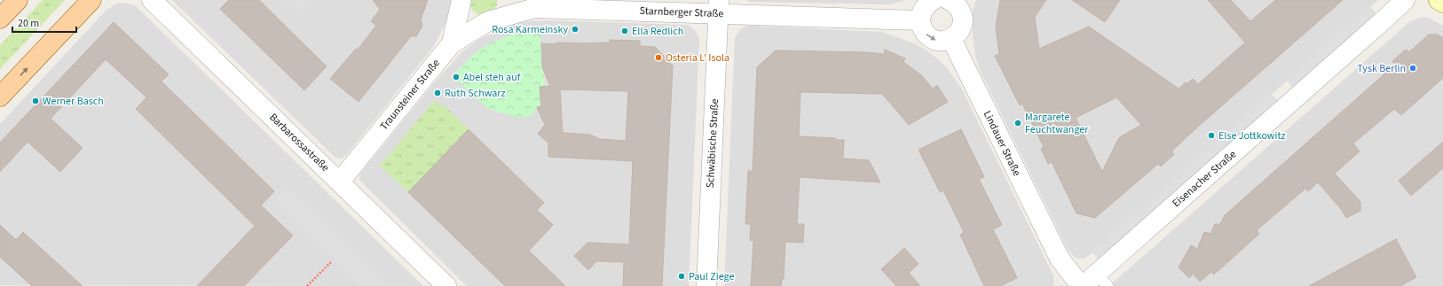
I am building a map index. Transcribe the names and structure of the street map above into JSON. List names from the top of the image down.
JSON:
{
  "streets": {
    "street": [
      "Starnberger Straße",
      "Traunsteiner Straße",
      "Barbarossastraße",
      "Schwäbische Straße",
      "Lindauer Straße",
      "Eisenacher Straße"
    ]
  },
  "crossings": [
    ["Starnberger Straße", "Traunsteiner Straße"],
    ["Starnberger Straße", "Schwäbische Straße"],
    ["Traunsteiner Straße", "Barbarossastraße"],
    ["Lindauer Straße", "Eisenacher Straße"]
  ],
  "places": [
    "Rosa Karmeinsky",
    "Ella Redlich",
    "Osteria L' Isola",
    "Tysk Berlin",
    "Abel steh auf",
    "Ruth Schwarz",
    "Werner Basch",
    "Margarete Feuchtwanger",
    "Else Jottkowitz",
    "Paul Ziege"
  ],
  "scale_bar": "20 m"
}
